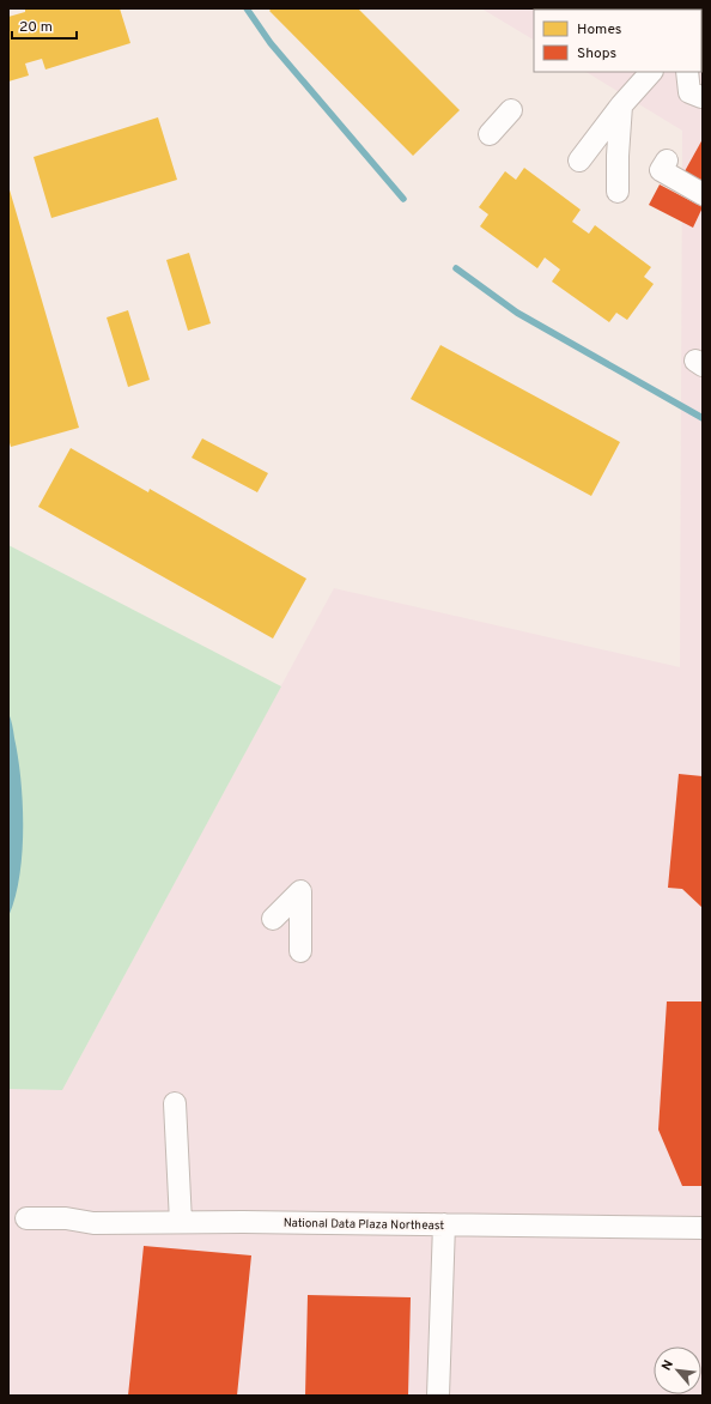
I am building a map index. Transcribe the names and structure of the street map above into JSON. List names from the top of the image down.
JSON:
{
  "streets": {
    "street": ["National Data Plaza Northeast"]
  },
  "legend": ["Homes", "Shops"],
  "scale_bar": "20 m",
  "north": "top left"
}
